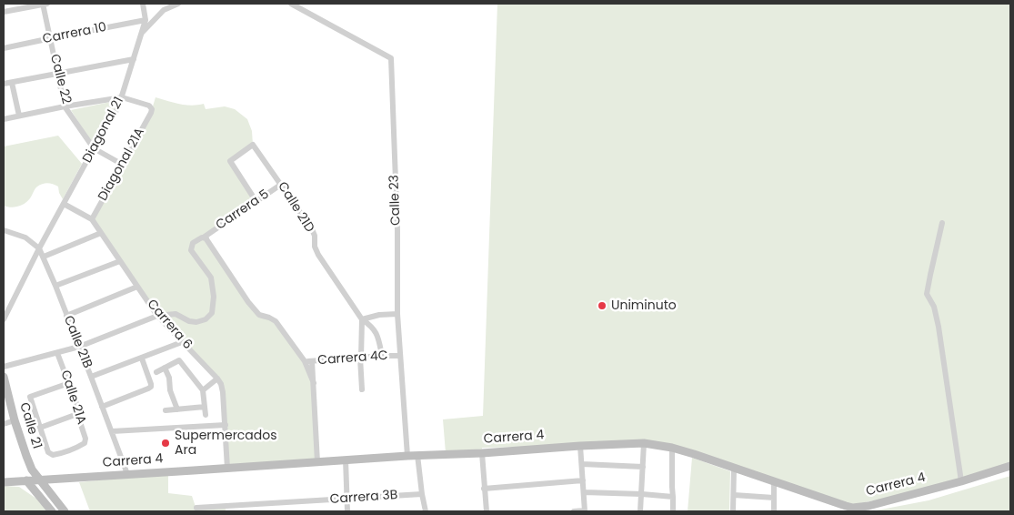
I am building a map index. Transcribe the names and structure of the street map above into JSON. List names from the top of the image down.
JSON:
{
  "streets": {
    "main road": ["Calle 21", "Carrera 4"],
    "street": [
      "Carrera 10",
      "Calle 22",
      "Diagonal 21",
      "Diagonal 21A",
      "Calle 23",
      "Calle 21D",
      "Carrera 5",
      "Carrera 6",
      "Calle 21B",
      "Carrera 4C",
      "Calle 21A",
      "Carrera 3B"
    ]
  },
  "crossings": [
    ["Carrera 10", "Calle 22"],
    ["Carrera 10", "Diagonal 21"],
    ["Calle 22", "Diagonal 21"],
    ["Diagonal 21", "Diagonal 21A"],
    ["Diagonal 21", "Carrera 6"],
    ["Diagonal 21", "Calle 21B"],
    ["Diagonal 21A", "Carrera 6"],
    ["Calle 23", "Carrera 4C"],
    ["Calle 23", "Carrera 4"],
    ["Calle 21D", "Carrera 5"],
    ["Calle 21D", "Carrera 4C"],
    ["Carrera 5", "Carrera 6"],
    ["Carrera 6", "Carrera 4"],
    ["Calle 21B", "Carrera 4"],
    ["Calle 21", "Carrera 4"]
  ],
  "places": ["Uniminuto", "Supermercados Ara"]
}
